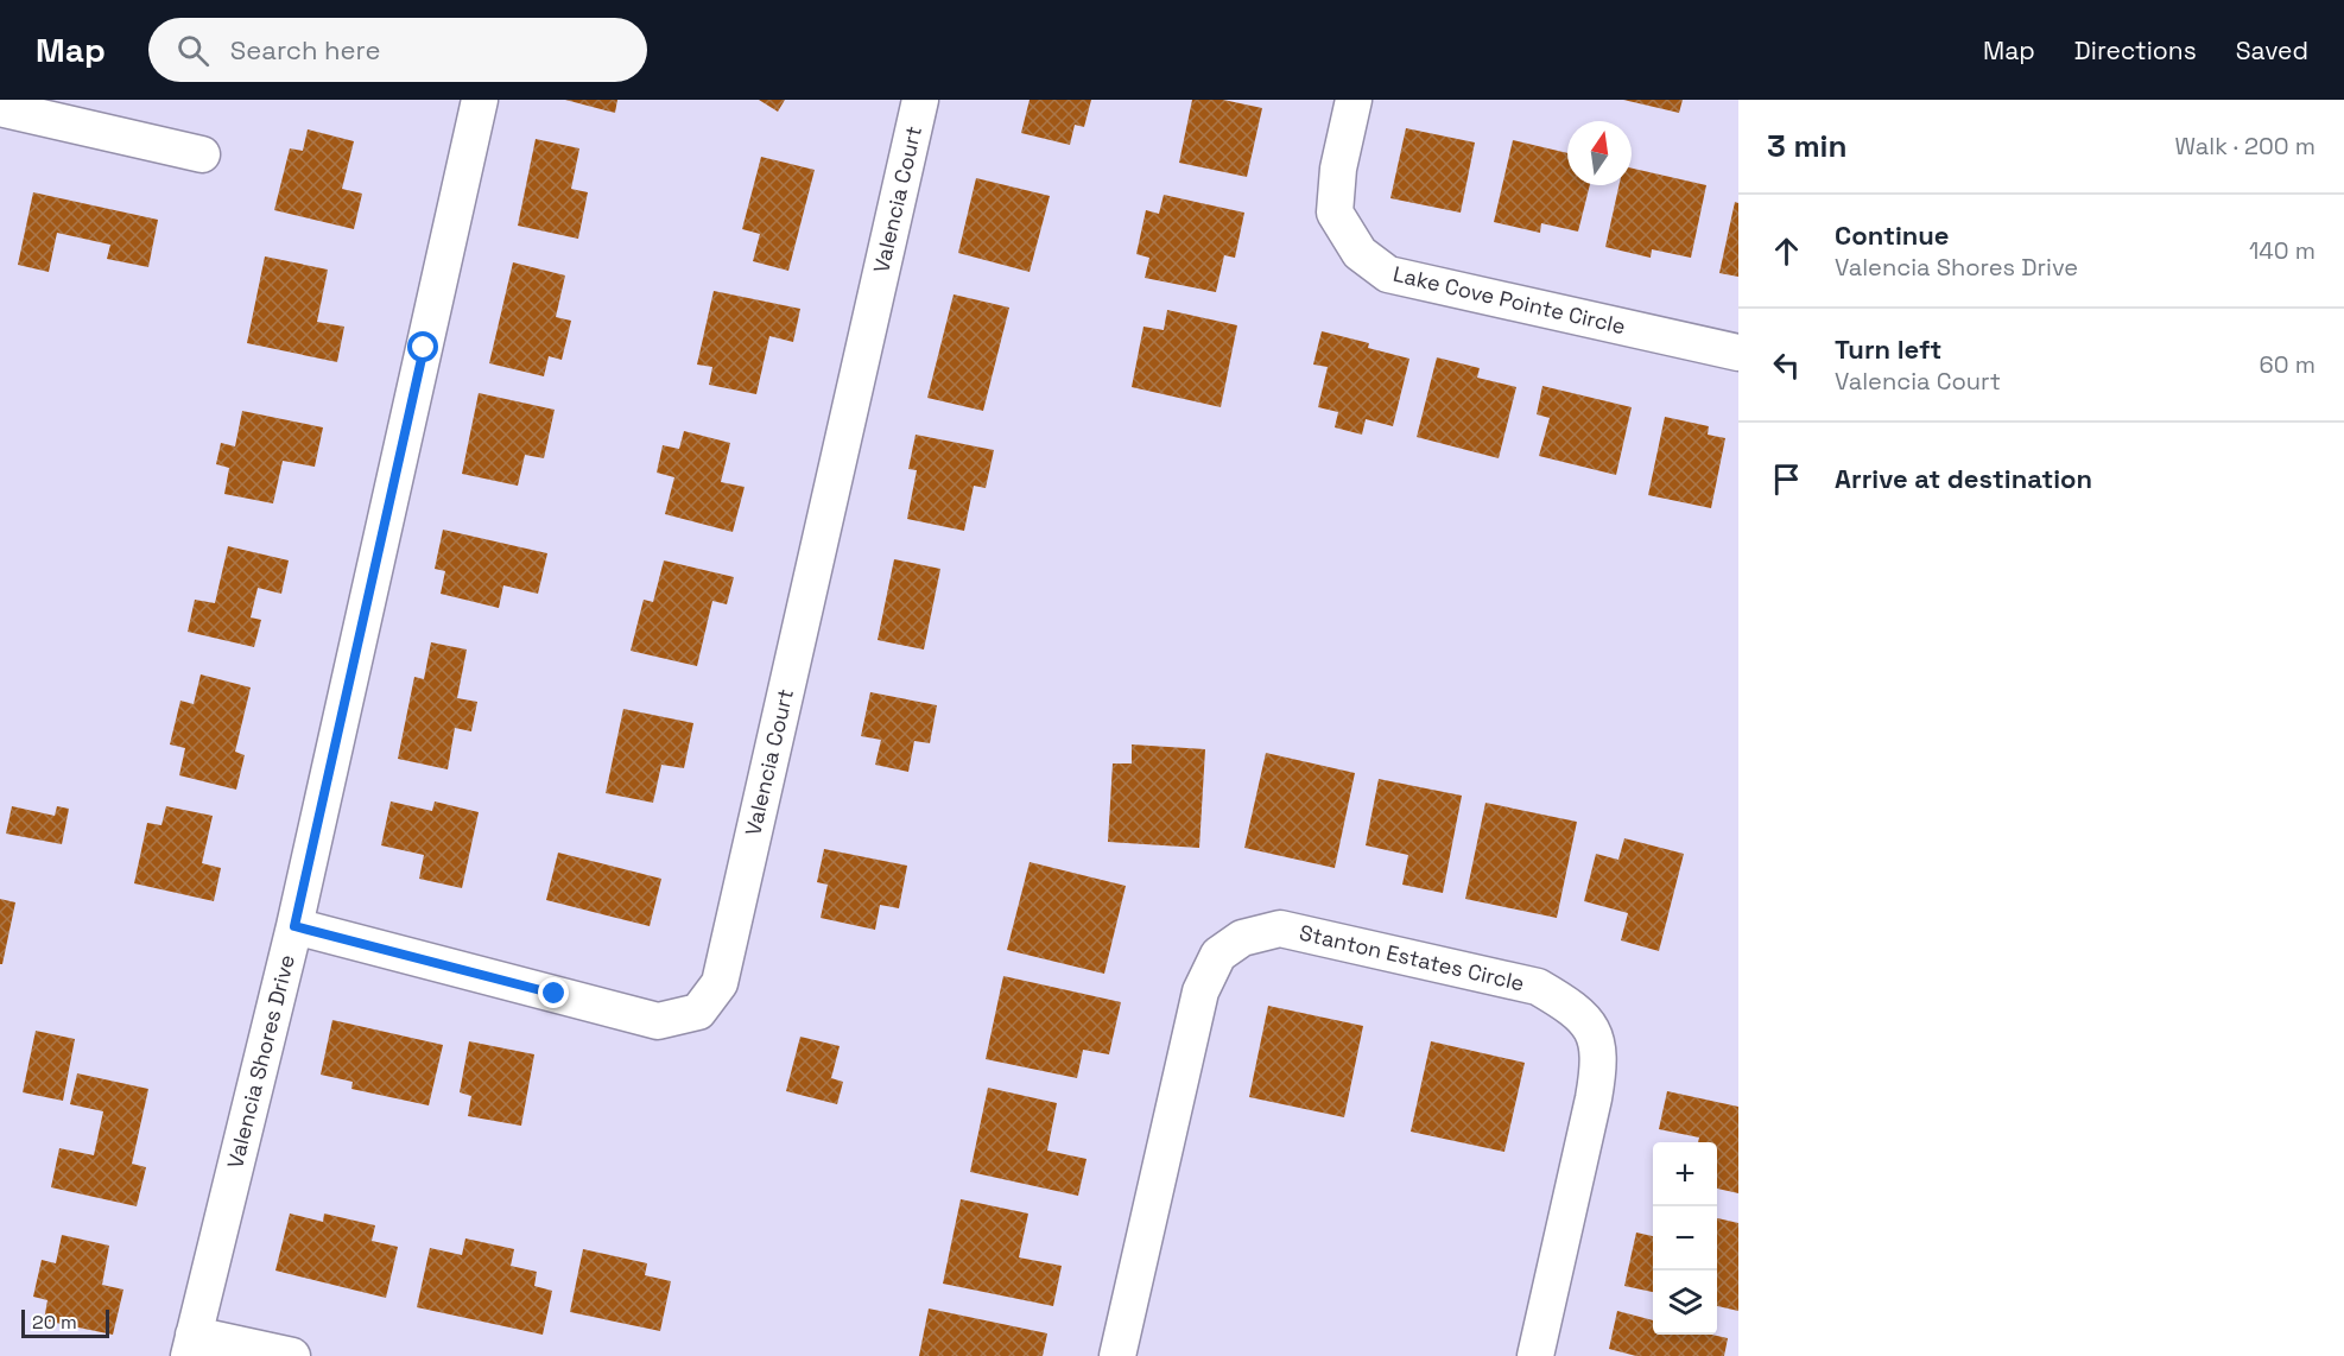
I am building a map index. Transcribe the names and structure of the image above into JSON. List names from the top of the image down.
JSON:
{
  "streets": {
    "street": [
      "Valencia Court",
      "Lake Cove Pointe Circle",
      "Stanton Estates Circle",
      "Valencia Shores Drive"
    ]
  },
  "crossings": [
    ["Valencia Court", "Valencia Shores Drive"]
  ],
  "scale_bar": "20 m",
  "north": "top",
  "page": {
    "header": "Map",
    "search": "Search here",
    "nav": ["Map", "Directions", "Saved"],
    "heading": ["3 min", "Walk · 200 m"],
    "list": [
      ["Continue", "Valencia Shores Drive", "140 m"],
      ["Turn left", "Valencia Court", "60 m"],
      "Arrive at destination"
    ],
    "map_buttons": ["+", "−"],
    "scale": "20 m"
  }
}
